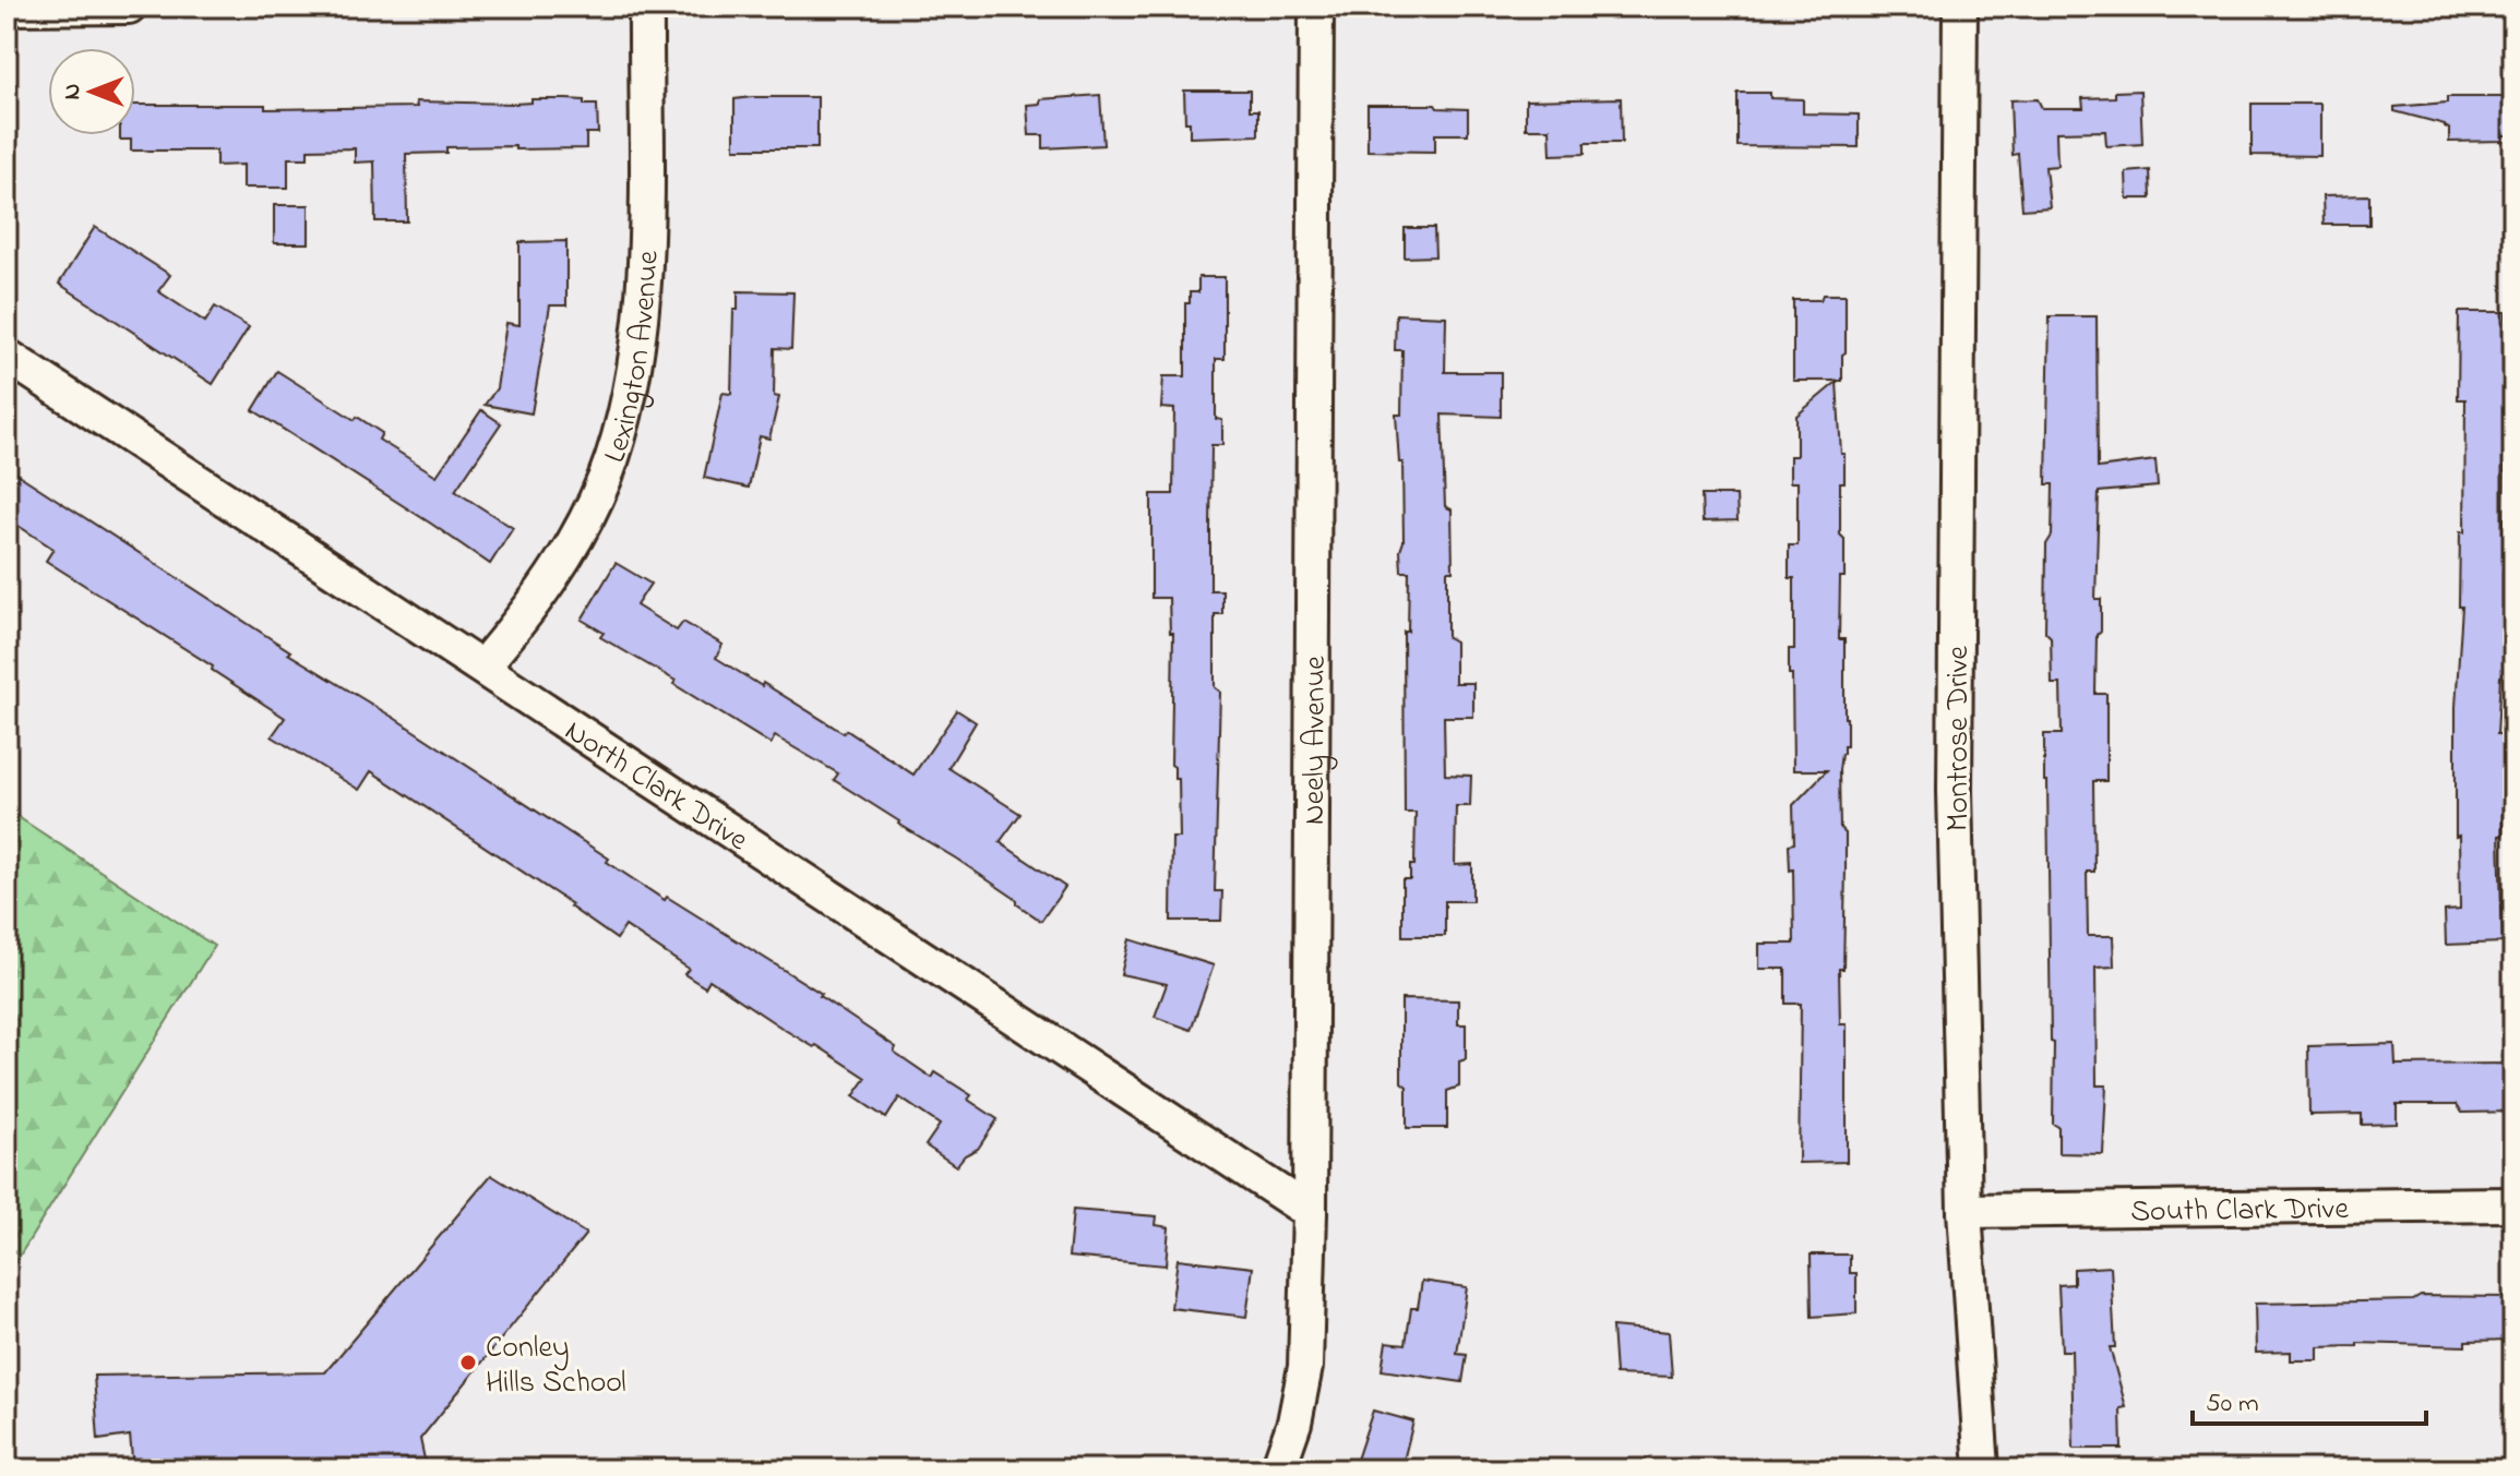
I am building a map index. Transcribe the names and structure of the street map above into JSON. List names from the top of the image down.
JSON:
{
  "streets": {
    "street": [
      "Lexington Avenue",
      "Montrose Drive",
      "Neely Avenue",
      "North Clark Drive",
      "South Clark Drive"
    ]
  },
  "crossings": [
    ["Lexington Avenue", "North Clark Drive"],
    ["Montrose Drive", "South Clark Drive"],
    ["Neely Avenue", "North Clark Drive"]
  ],
  "places": ["Conley Hills School"],
  "scale_bar": "50 m",
  "north": "left"
}
